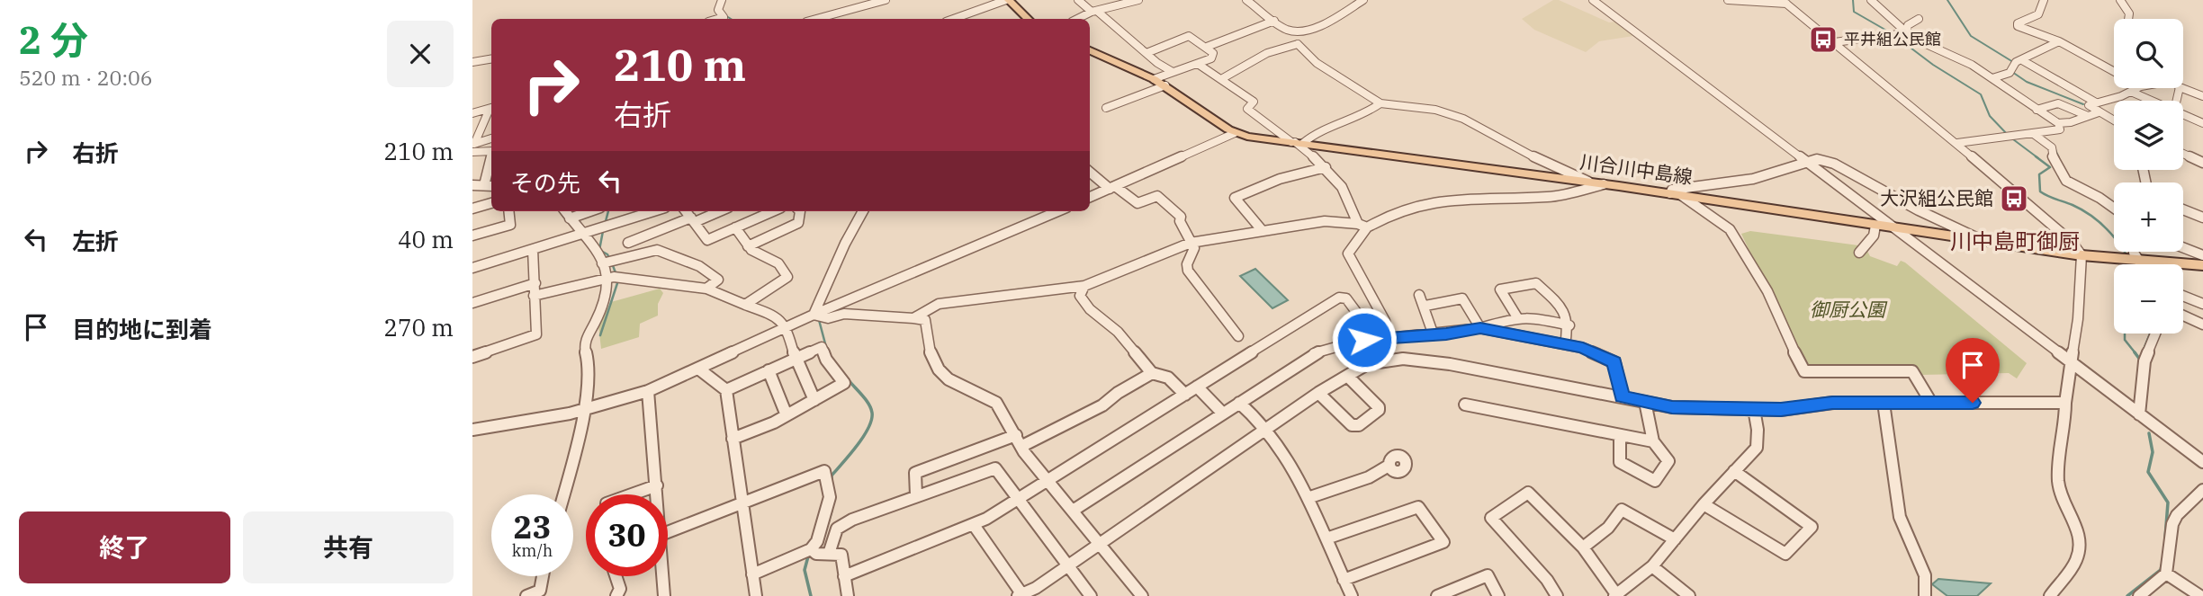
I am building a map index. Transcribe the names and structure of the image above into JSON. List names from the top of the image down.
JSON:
{
  "streets": {
    "main road": ["川合川中島線"]
  },
  "districts": ["川中島町御厨"],
  "parks": ["御厨公園"],
  "places": {
    "bus stop": ["平井組公民館", "大沢組公民館"]
  },
  "page": {
    "heading": ["2 分", "520 m · 20:06"],
    "map_buttons": ["+", "−"],
    "turn": ["210 m", "右折"],
    "list": [
      {
        "name": "右折",
        "value": "210 m"
      },
      {
        "name": "左折",
        "value": "40 m"
      },
      {
        "name": "目的地に到着",
        "value": "270 m"
      }
    ],
    "then": "その先",
    "speed": "23 km/h",
    "limit": "30",
    "buttons": ["終了", "共有"]
  }
}
